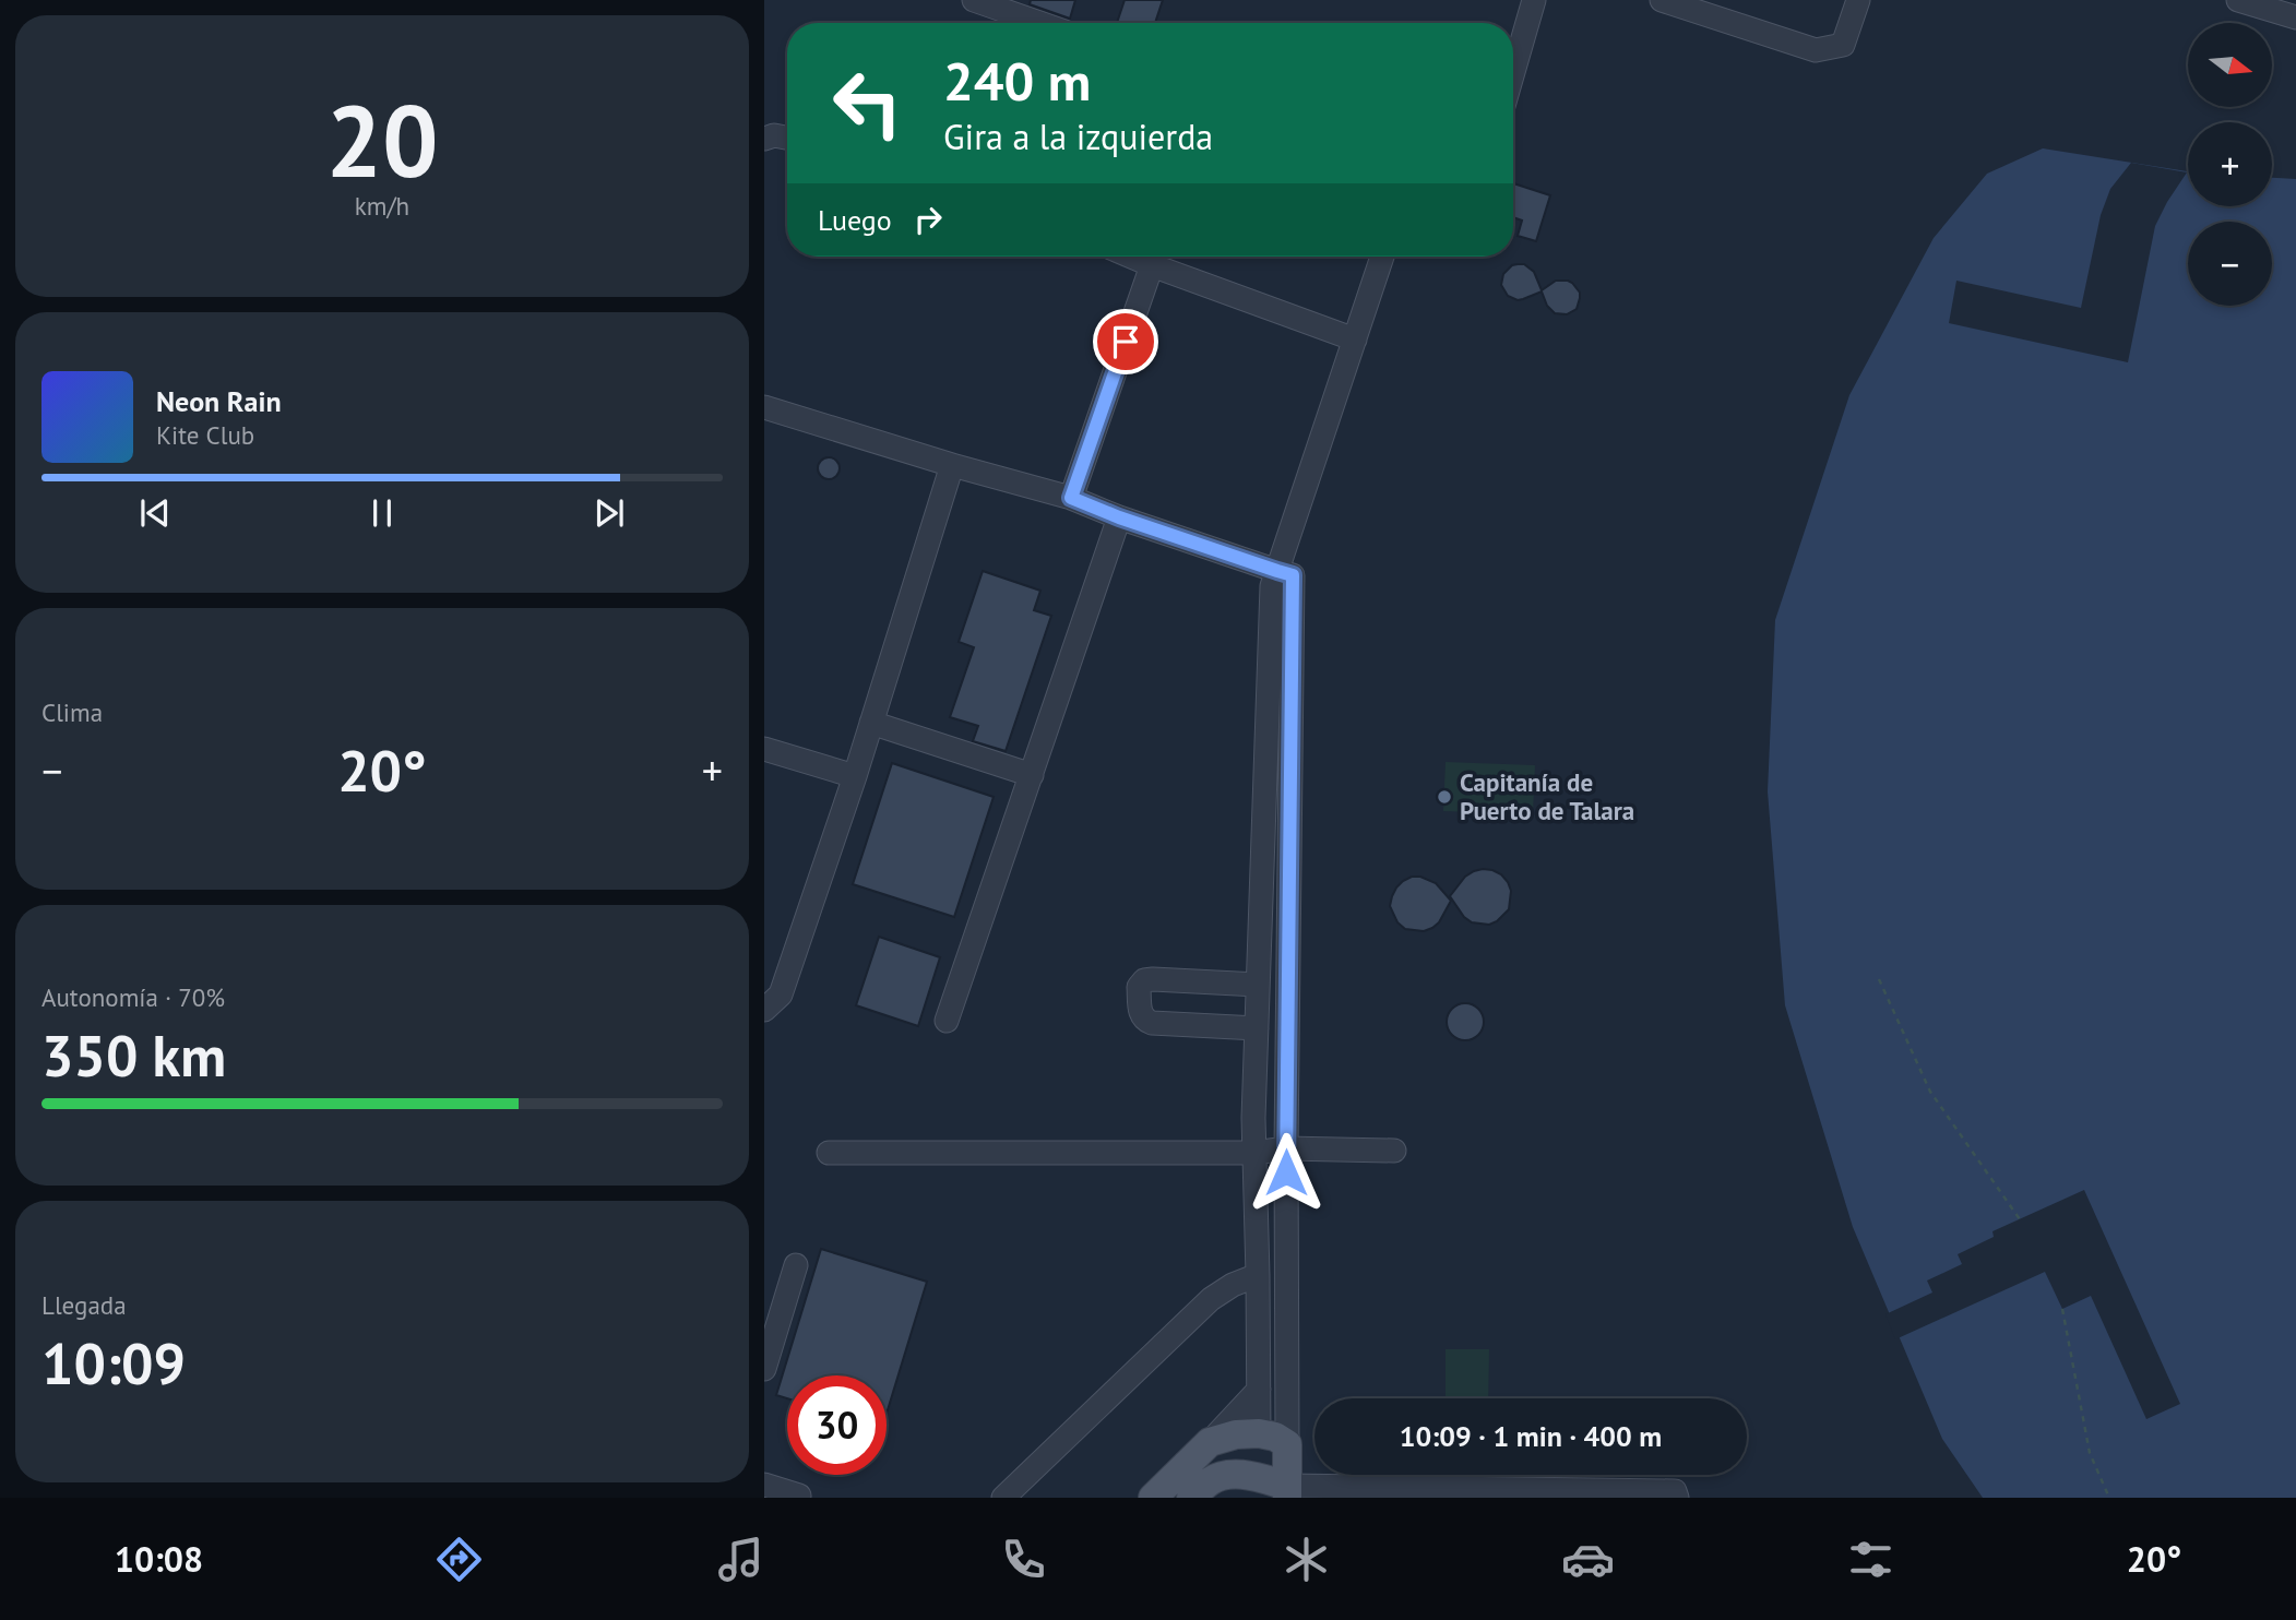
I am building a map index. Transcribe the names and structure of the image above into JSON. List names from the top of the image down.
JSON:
{
  "places": ["Capitanía de Puerto de Talara"],
  "north": "right",
  "page": {
    "tile": [
      ["20", "km/h"],
      "Clima",
      ["Autonomía · 70%", "350 km"],
      ["Llegada", "10:09"]
    ],
    "map_buttons": ["+", "−"],
    "turn": ["240 m", "Gira a la izquierda"],
    "then": "Luego",
    "song": ["Neon Rain", "Kite Club"],
    "heat": ["−", "20°", "+"],
    "limit": "30",
    "trip": "10:09 · 1 min · 400 m",
    "tabs": ["10:08", "20°"]
  }
}
